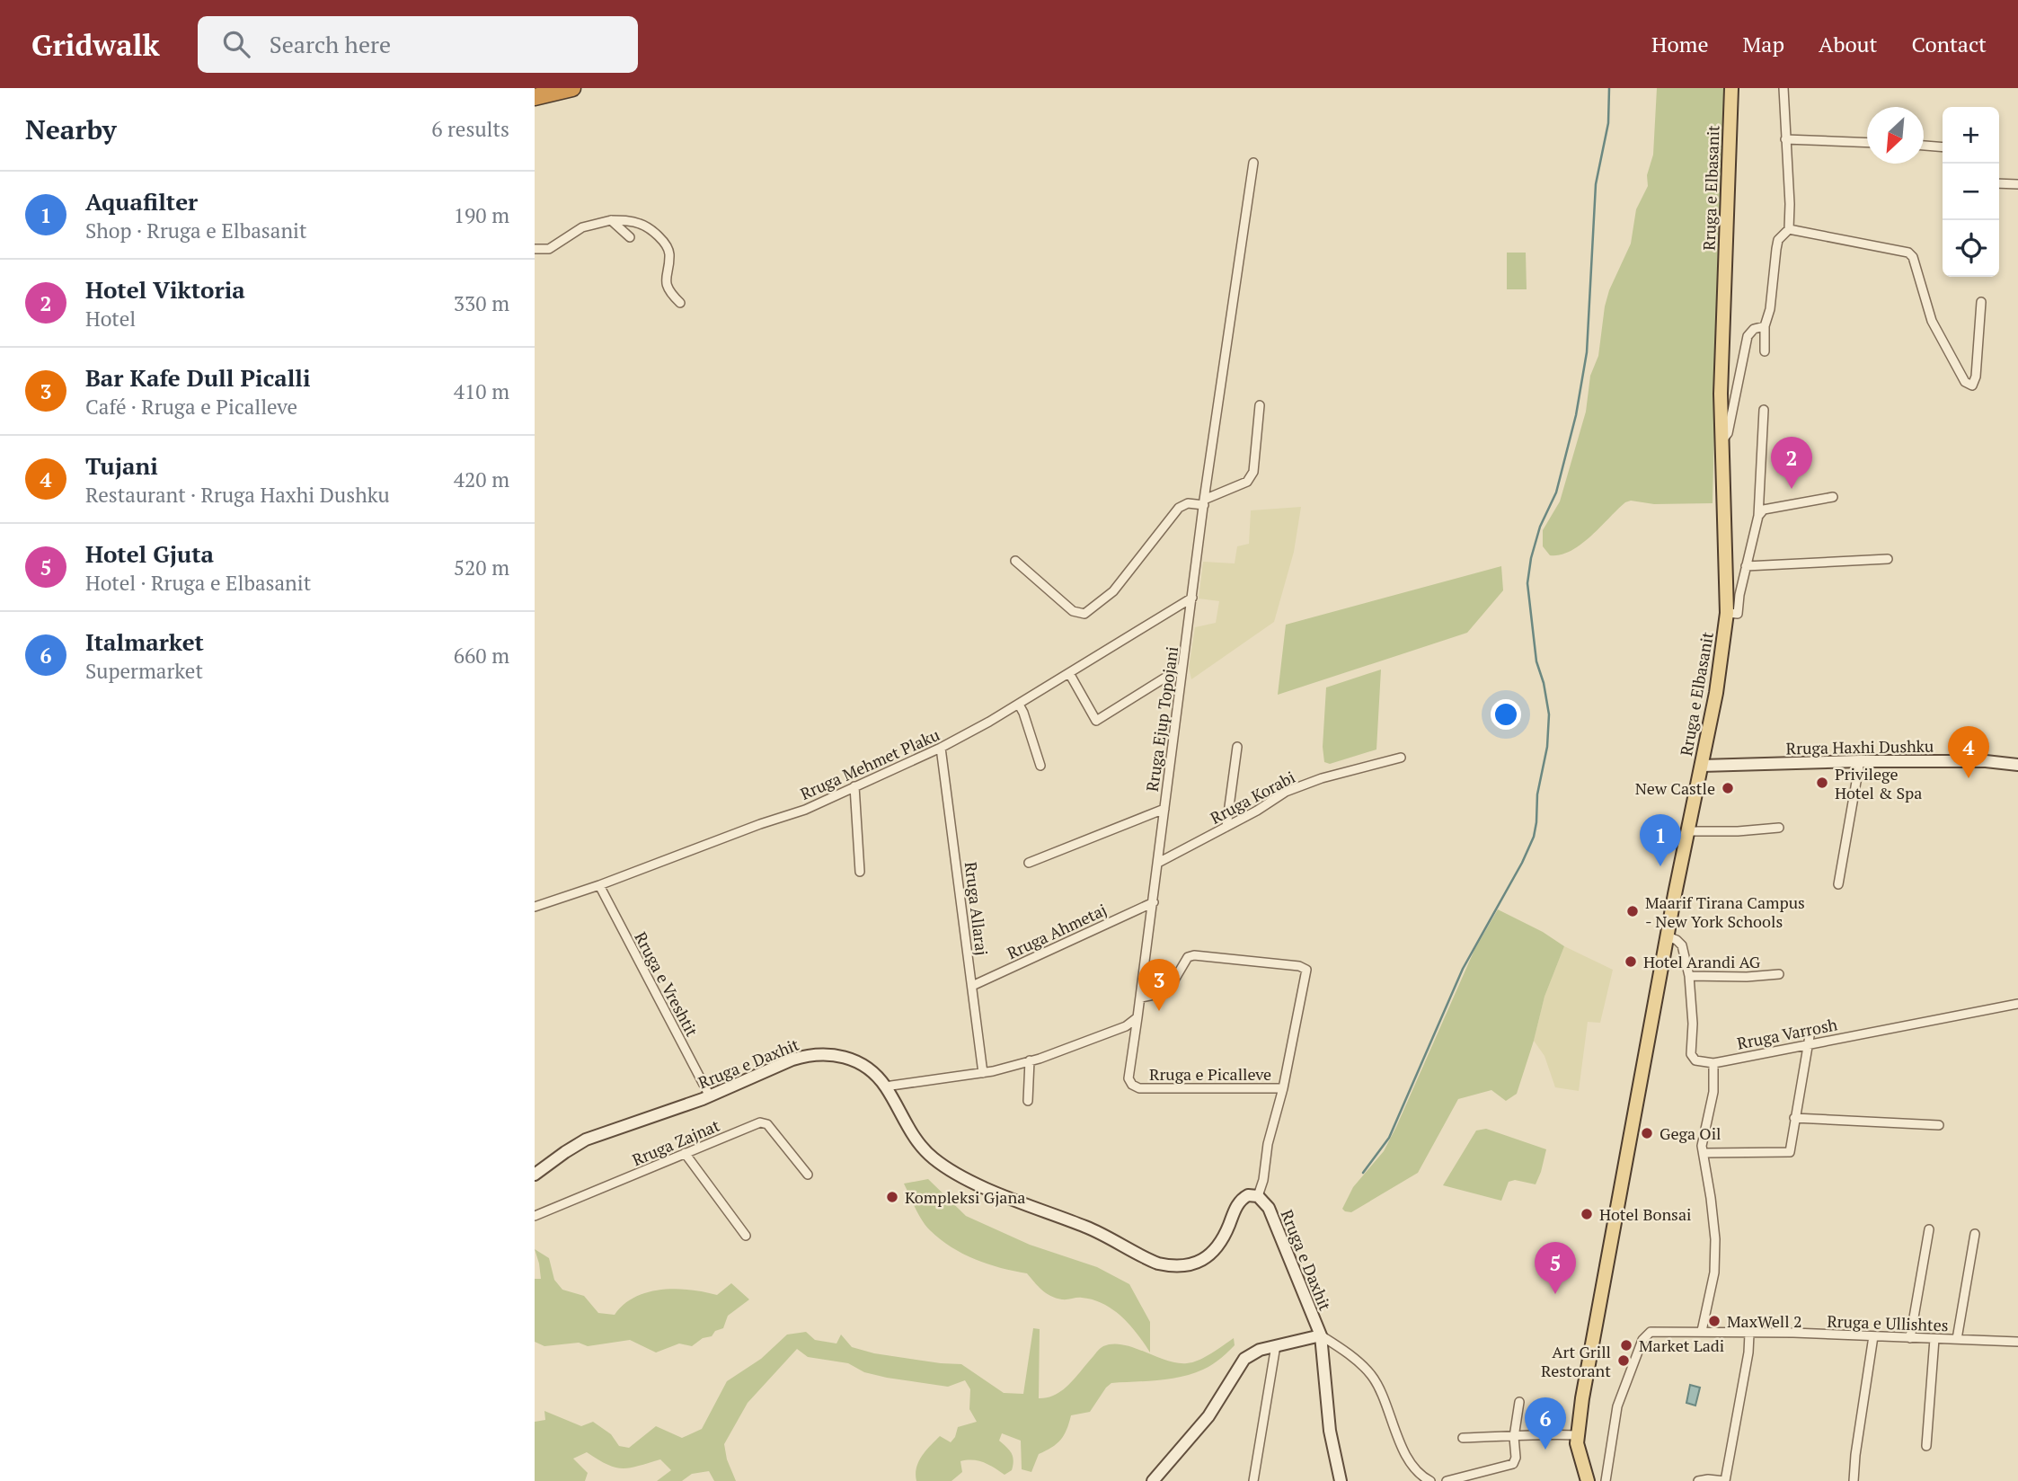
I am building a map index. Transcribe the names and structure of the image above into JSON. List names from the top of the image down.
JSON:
{
  "streets": {
    "main road": ["Rruga e Elbasanit"],
    "street": [
      "Rruga Ejup Topojani",
      "Rruga Haxhi Dushku",
      "Rruga Mehmet Plaku",
      "Rruga Korabi",
      "Rruga Allaraj",
      "Rruga Ahmetaj",
      "Rruga e Vreshtit",
      "Rruga Varrosh",
      "Rruga e Daxhit",
      "Rruga e Picalleve",
      "Rruga Zajnat",
      "Rruga e Ullishtes"
    ]
  },
  "crossings": [
    ["Rruga e Elbasanit", "Rruga Haxhi Dushku"],
    ["Rruga Ejup Topojani", "Rruga Mehmet Plaku"],
    ["Rruga Ejup Topojani", "Rruga Korabi"],
    ["Rruga Ejup Topojani", "Rruga Ahmetaj"],
    ["Rruga Ejup Topojani", "Rruga e Picalleve"],
    ["Rruga Mehmet Plaku", "Rruga Allaraj"],
    ["Rruga Mehmet Plaku", "Rruga e Vreshtit"],
    ["Rruga Allaraj", "Rruga Ahmetaj"],
    ["Rruga e Vreshtit", "Rruga e Daxhit"],
    ["Rruga e Daxhit", "Rruga e Picalleve"]
  ],
  "places": [
    "Privilege Hotel & Spa",
    "New Castle",
    "Maarif Tirana Campus - New York Schools",
    "Hotel Arandi AG",
    "Gega Oil",
    "Kompleksi Gjana",
    "Hotel Bonsai",
    "MaxWell 2",
    "Market Ladi",
    "Art Grill Restorant"
  ],
  "north": "bottom left",
  "page": {
    "header": "Gridwalk",
    "search": "Search here",
    "nav": [
      "Home",
      "Map",
      "About",
      "Contact"
    ],
    "heading": ["Nearby", "6 results"],
    "map_buttons": ["+", "−"],
    "list": [
      {
        "mark": "1",
        "name": "Aquafilter",
        "note": "Shop · Rruga e Elbasanit",
        "value": "190 m"
      },
      {
        "mark": "2",
        "name": "Hotel Viktoria",
        "note": "Hotel",
        "value": "330 m"
      },
      {
        "mark": "3",
        "name": "Bar Kafe Dull Picalli",
        "note": "Café · Rruga e Picalleve",
        "value": "410 m"
      },
      {
        "mark": "4",
        "name": "Tujani",
        "note": "Restaurant · Rruga Haxhi Dushku",
        "value": "420 m"
      },
      {
        "mark": "5",
        "name": "Hotel Gjuta",
        "note": "Hotel · Rruga e Elbasanit",
        "value": "520 m"
      },
      {
        "mark": "6",
        "name": "Italmarket",
        "note": "Supermarket",
        "value": "660 m"
      }
    ],
    "pins": [
      "2",
      "4",
      "1",
      "3",
      "5",
      "6"
    ]
  }
}
